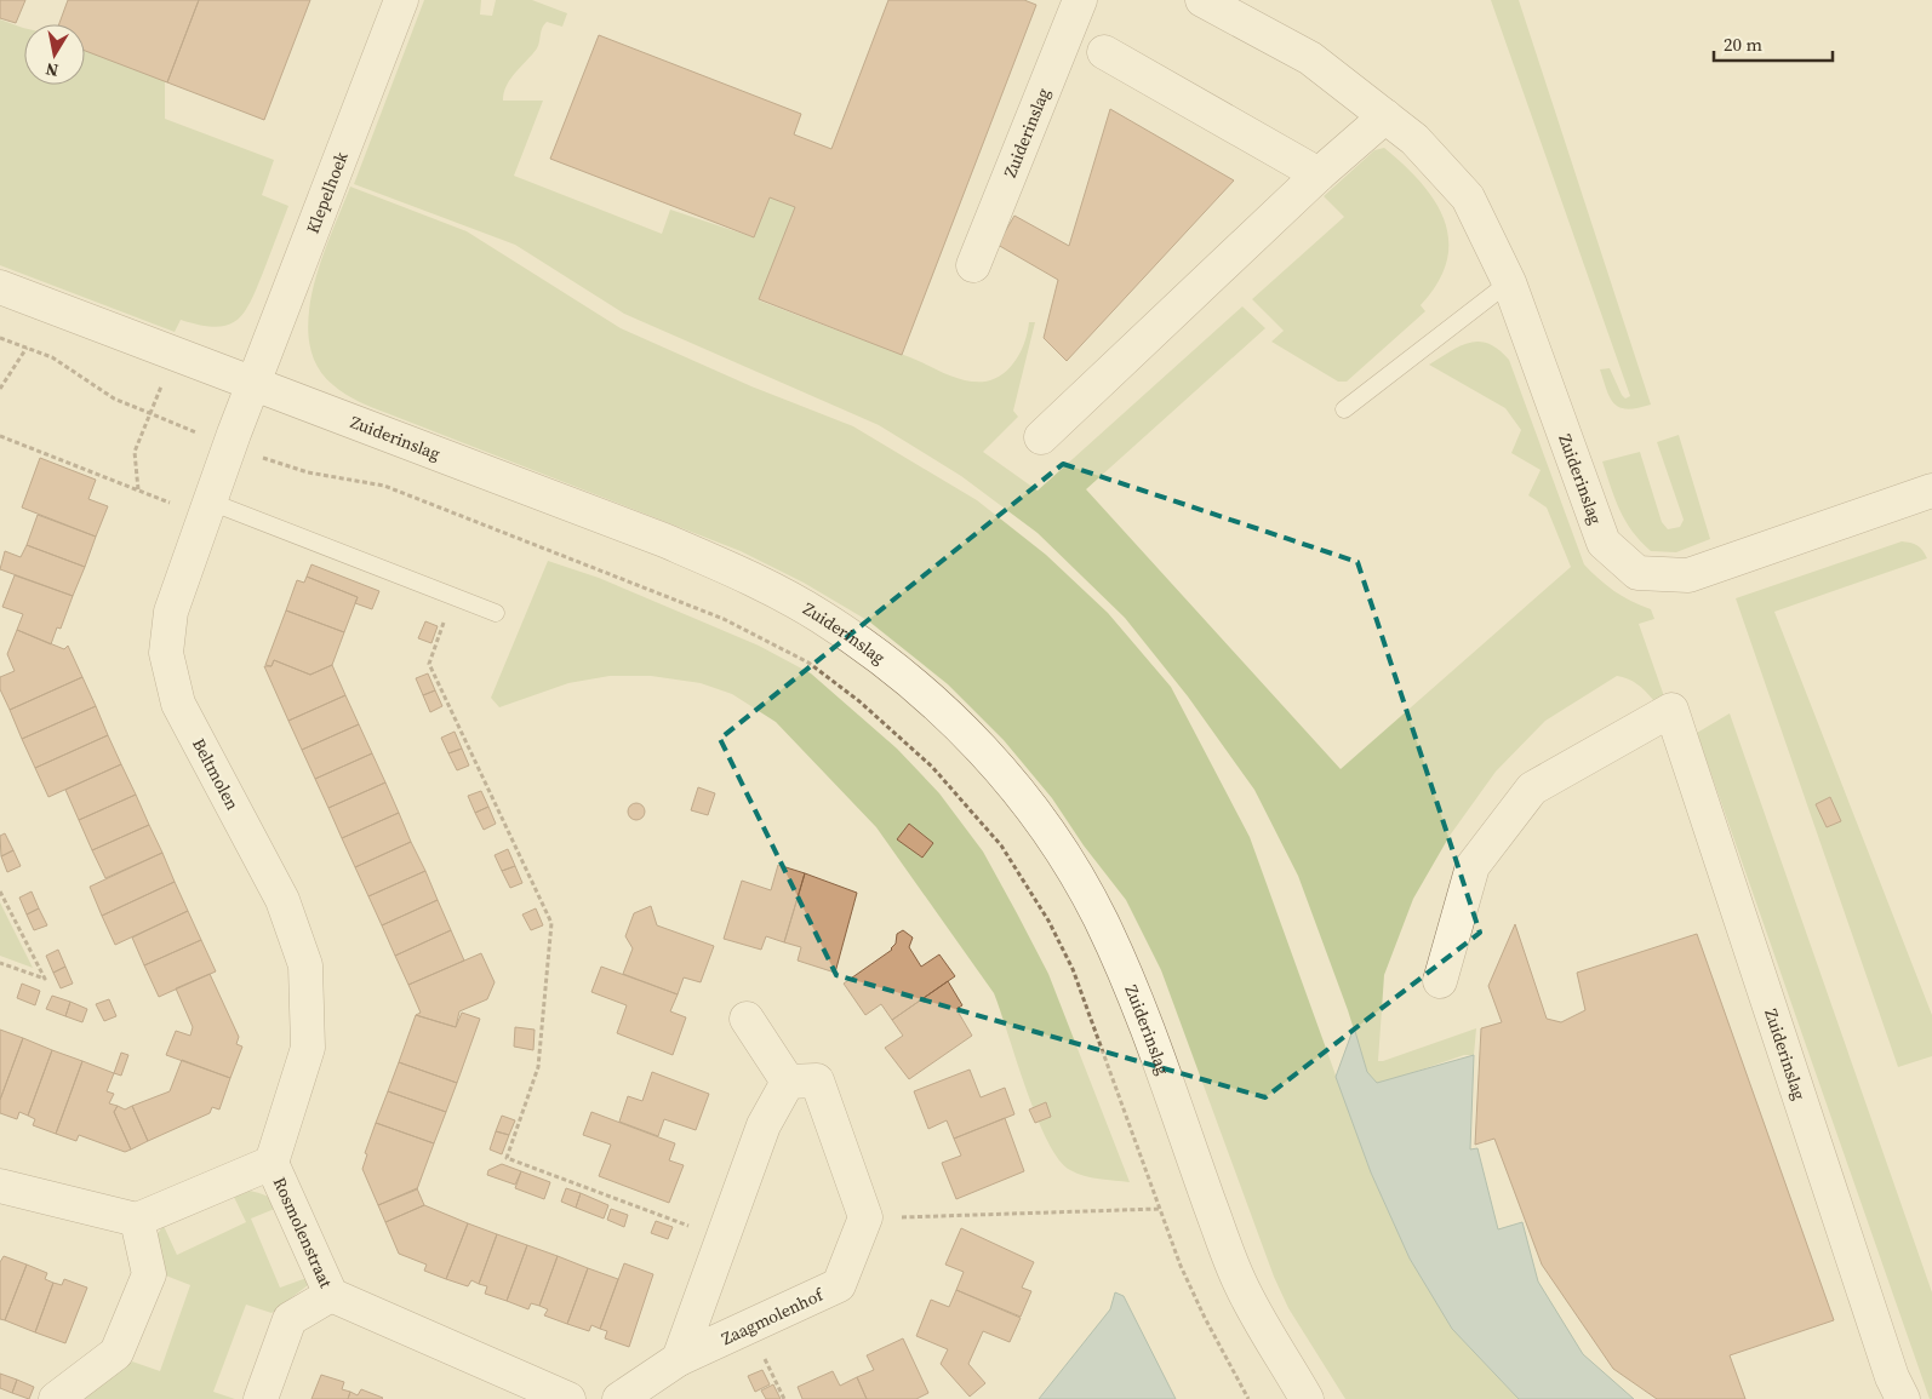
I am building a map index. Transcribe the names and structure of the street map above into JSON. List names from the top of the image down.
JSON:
{
  "streets": {
    "street": [
      "Zuiderinslag",
      "Klepelhoek",
      "Beltmolen",
      "Rosmolenstraat",
      "Zaagmolenhof"
    ]
  },
  "crossings": [
    ["Zuiderinslag", "Klepelhoek"],
    ["Zuiderinslag", "Beltmolen"],
    ["Klepelhoek", "Beltmolen"],
    ["Beltmolen", "Rosmolenstraat"]
  ],
  "scale_bar": "20 m",
  "north": "bottom"
}
